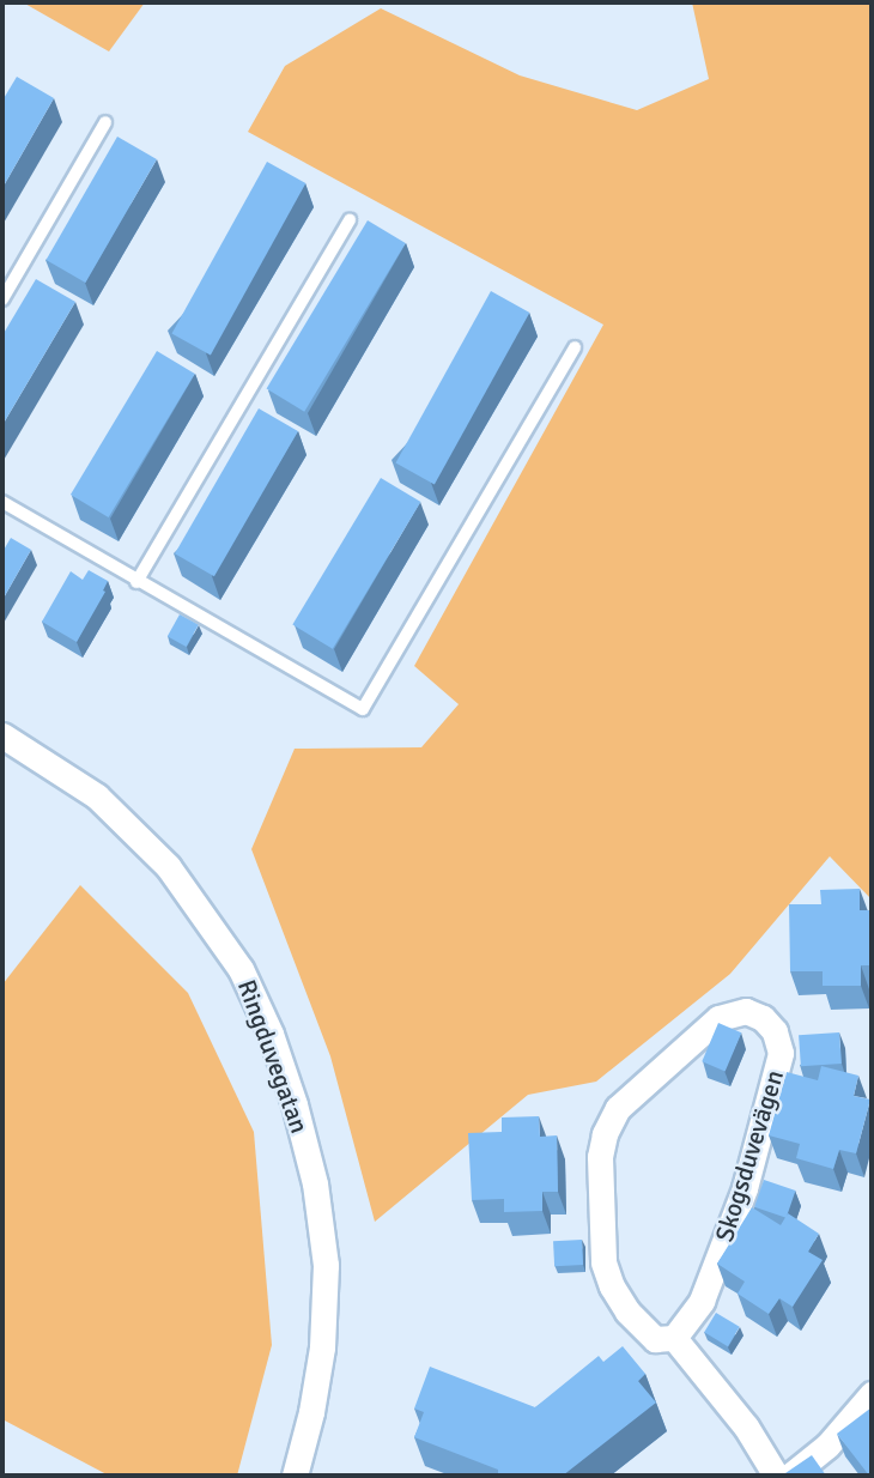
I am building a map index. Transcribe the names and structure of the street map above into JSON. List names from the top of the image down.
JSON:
{
  "streets": {
    "street": ["Ringduvegatan", "Skogsduvevägen"]
  }
}
